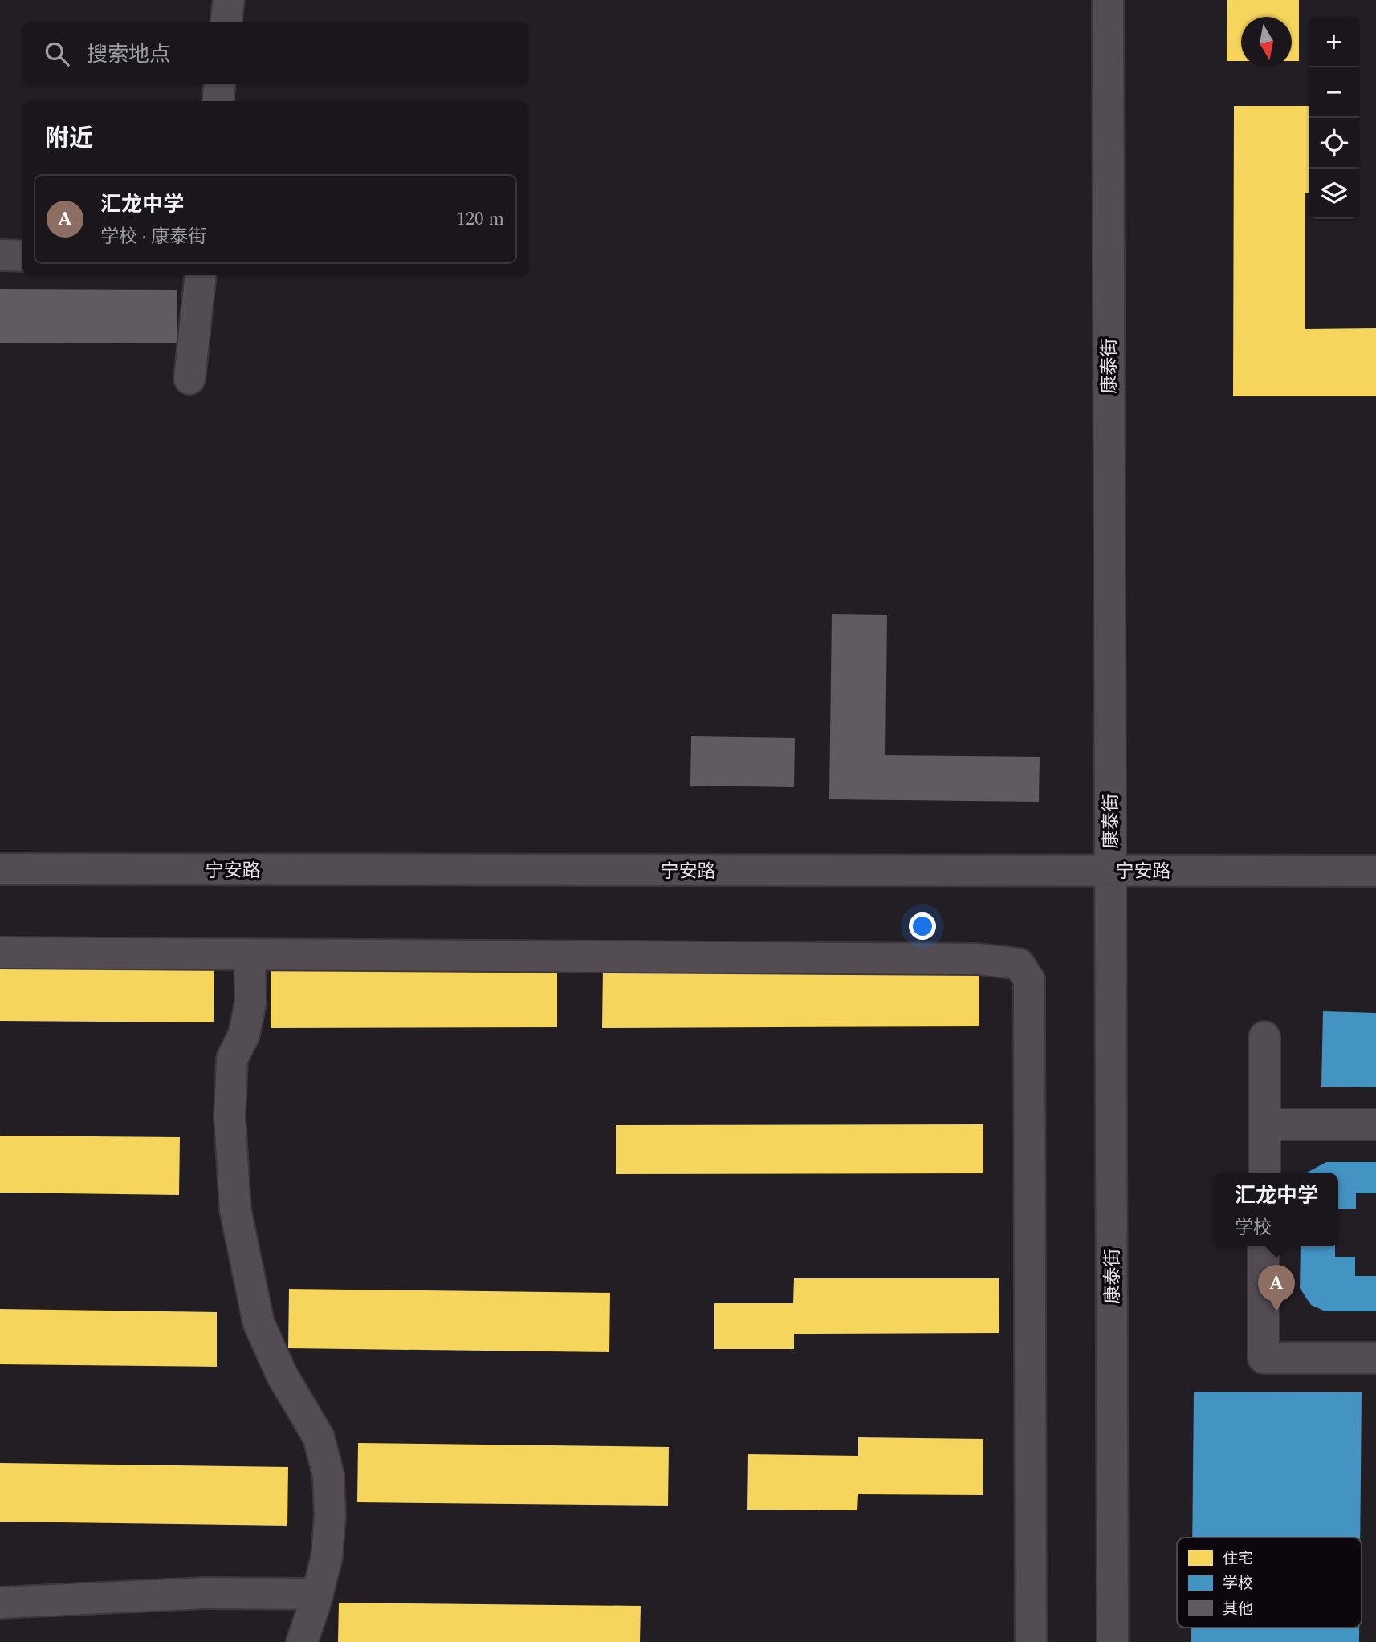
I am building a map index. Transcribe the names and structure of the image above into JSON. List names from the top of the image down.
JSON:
{
  "streets": {
    "street": ["康泰街", "宁安路"]
  },
  "crossings": [
    ["康泰街", "宁安路"]
  ],
  "legend": ["住宅", "学校", "其他"],
  "north": "bottom",
  "page": {
    "map_buttons": ["+", "−"],
    "search": "搜索地点",
    "heading": "附近",
    "list": [
      {
        "mark": "A",
        "name": "汇龙中学",
        "note": "学校 · 康泰街",
        "value": "120 m"
      }
    ],
    "popup": ["汇龙中学", "学校"],
    "pins": "A"
  }
}
